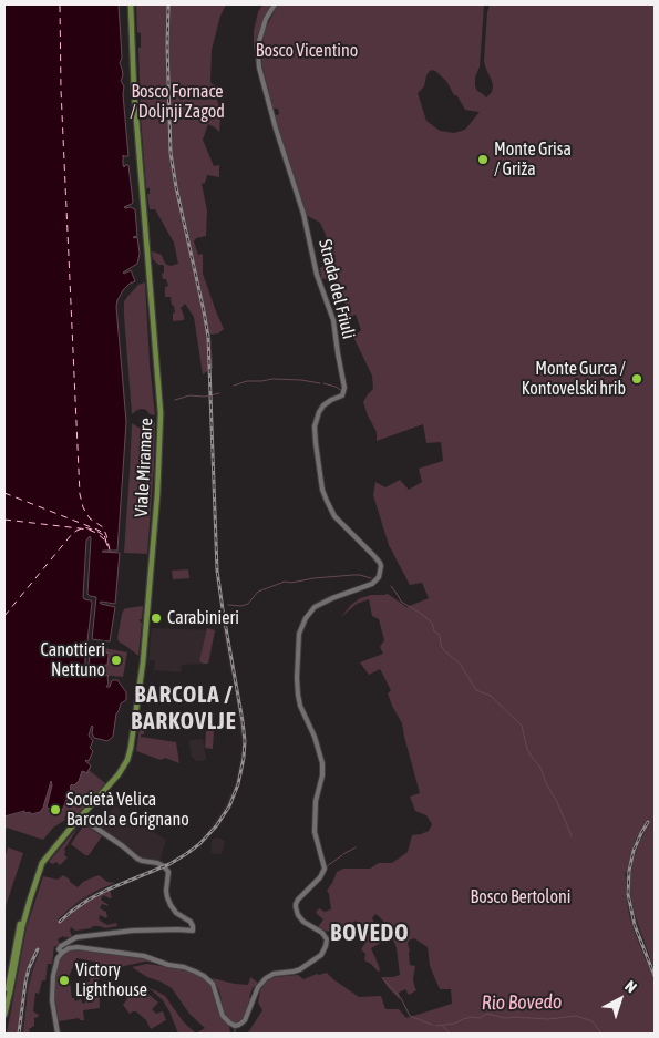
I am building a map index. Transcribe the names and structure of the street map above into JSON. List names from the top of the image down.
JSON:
{
  "streets": {
    "main road": ["Strada del Friuli", "Viale Miramare"]
  },
  "districts": ["BARCOLA / BARKOVLJE", "BOVEDO"],
  "water": ["Rio Bovedo"],
  "parks": ["Bosco Vicentino", "Bosco Fornace / Doljnji Zagod", "Bosco Bertoloni"],
  "places": [
    "Monte Grisa / Griža",
    "Monte Gurca / Kontovelski hrib",
    "Carabinieri",
    "Canottieri Nettuno",
    "Società Velica Barcola e Grignano",
    "Victory Lighthouse"
  ],
  "north": "top right"
}
